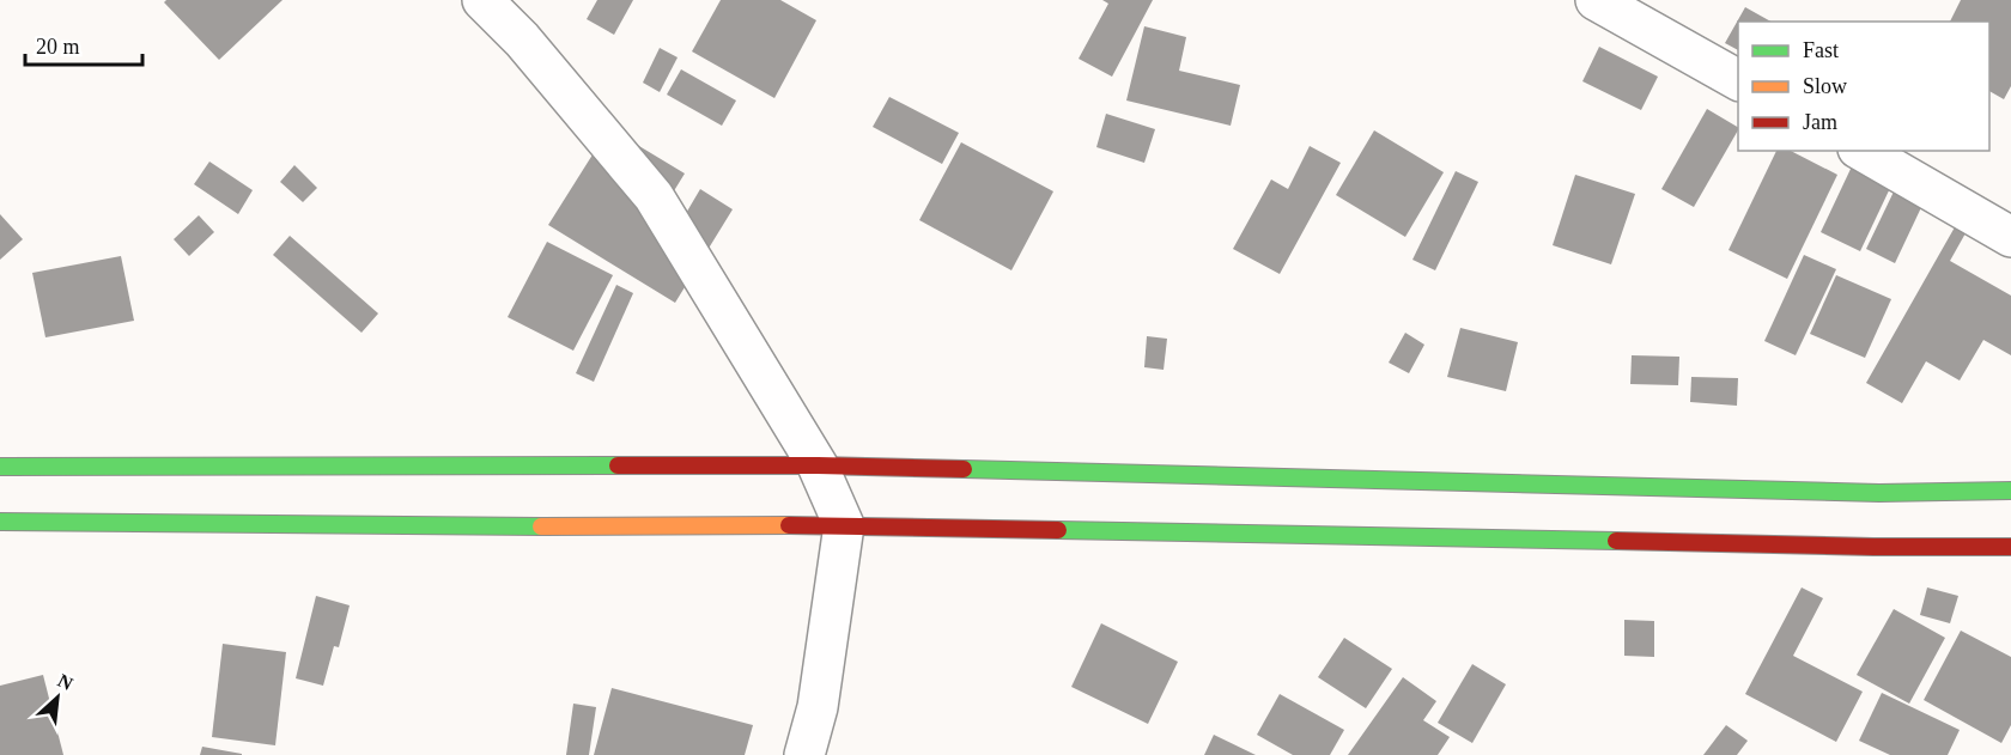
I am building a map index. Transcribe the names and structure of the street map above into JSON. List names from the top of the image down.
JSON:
{
  "legend": ["Fast", "Slow", "Jam"],
  "scale_bar": "20 m",
  "north": "top right"
}
